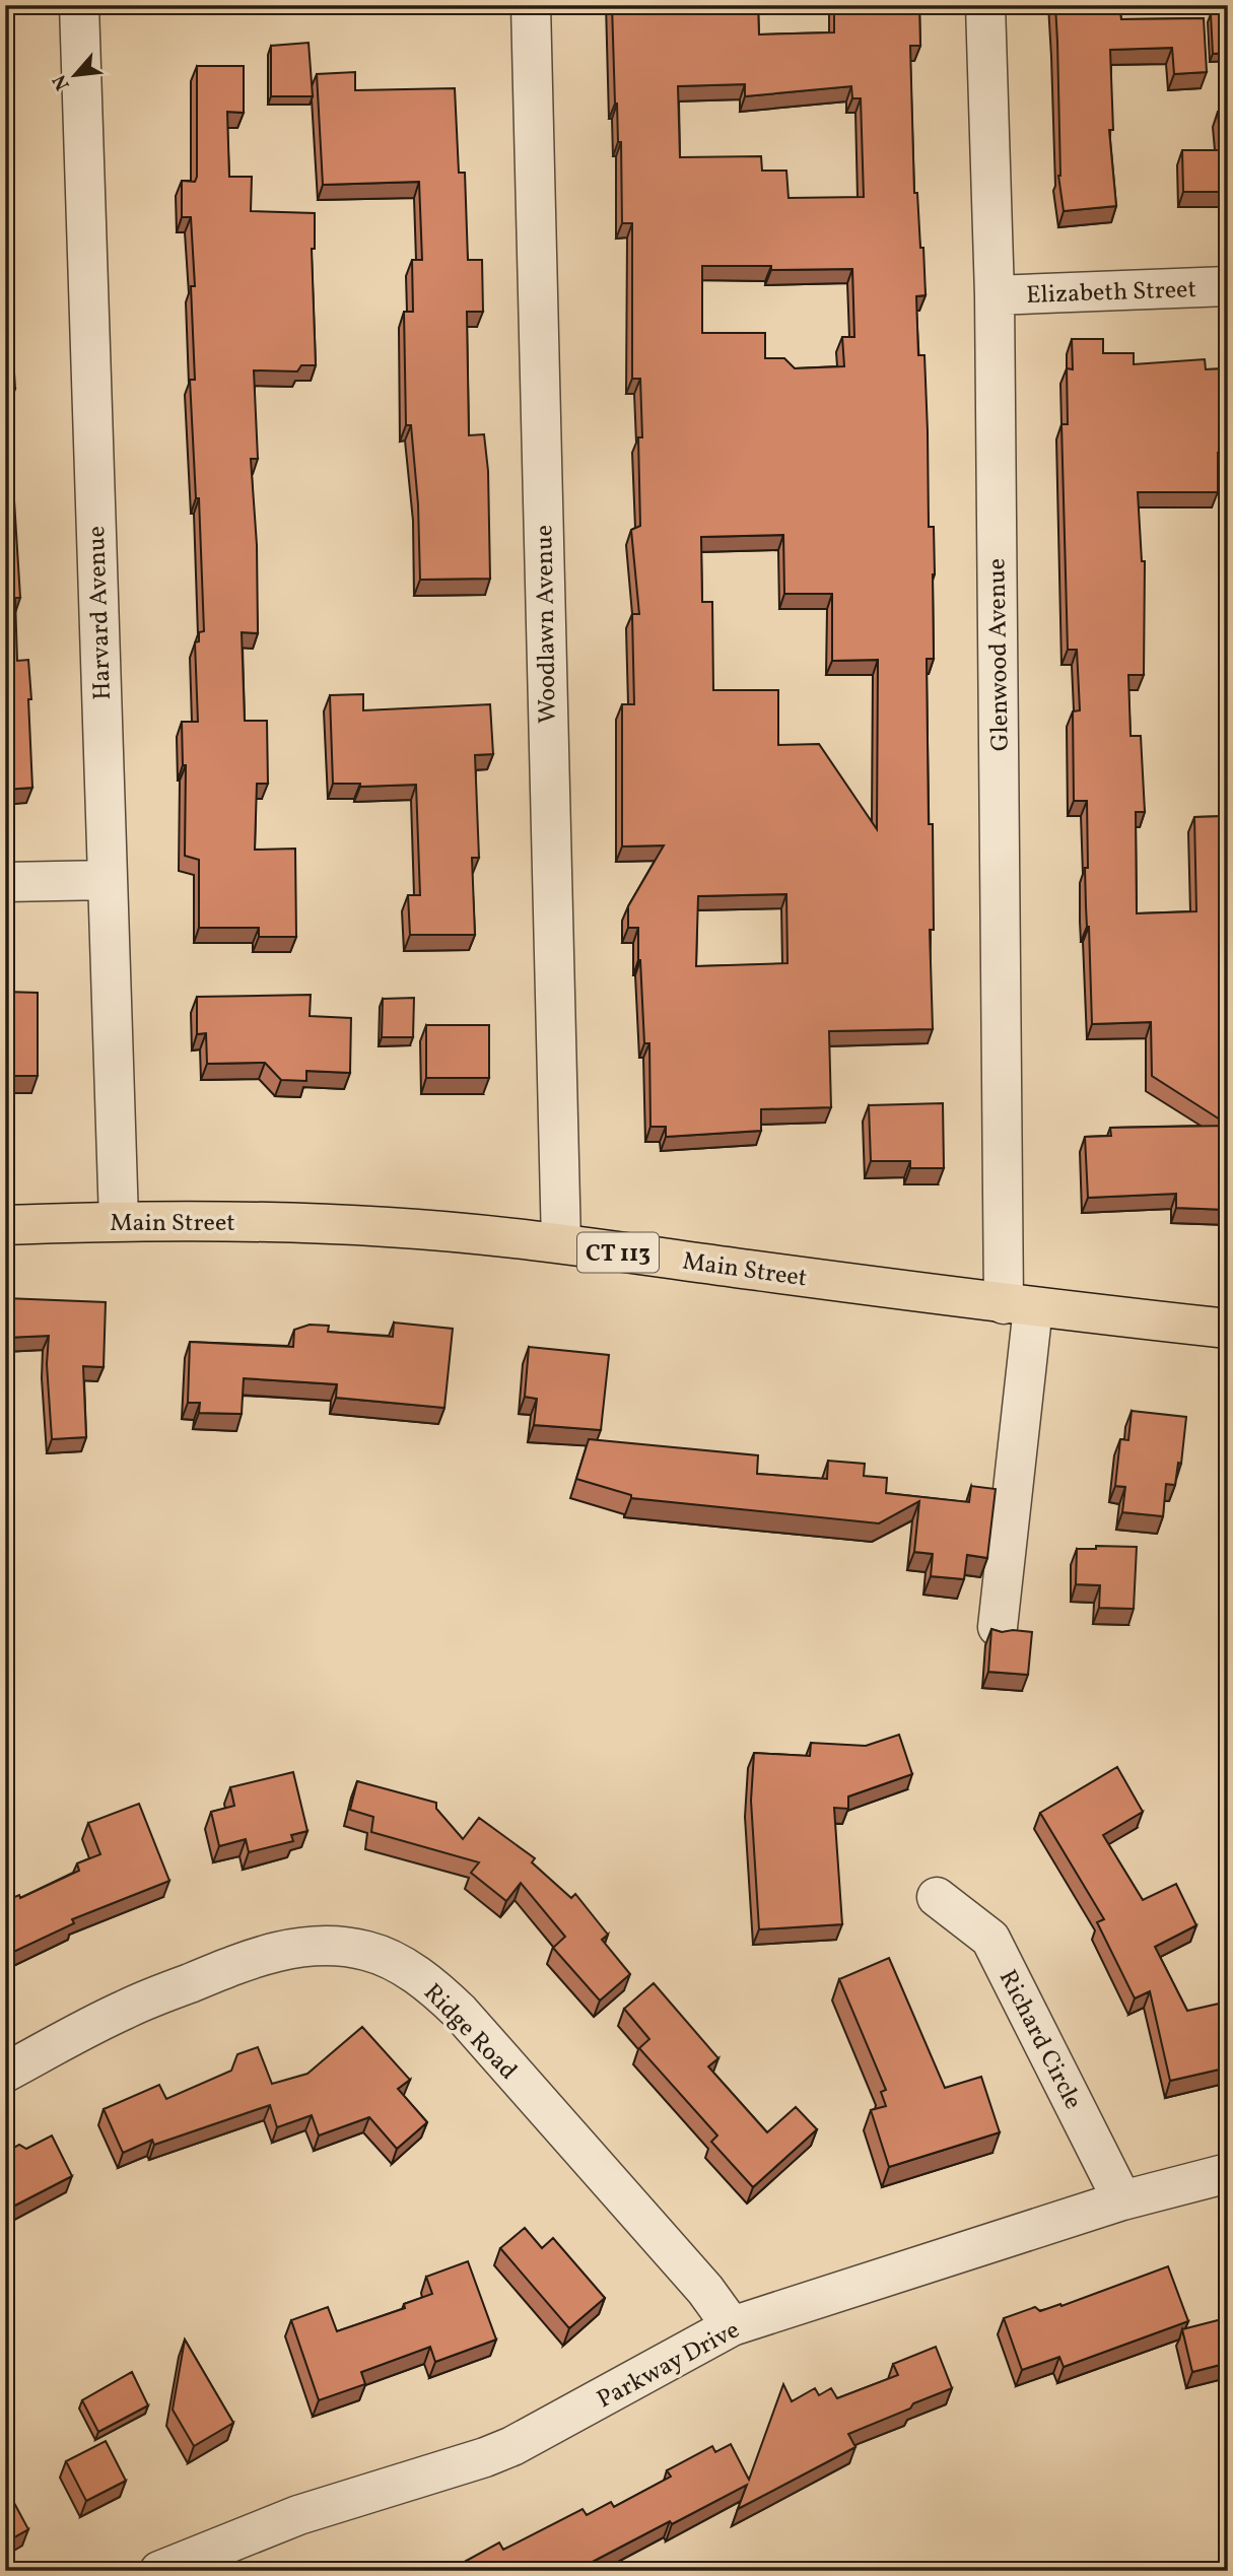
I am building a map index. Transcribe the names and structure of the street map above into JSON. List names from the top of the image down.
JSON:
{
  "streets": {
    "main road": ["Main Street", "CT 113"],
    "street": [
      "Elizabeth Street",
      "Harvard Avenue",
      "Woodlawn Avenue",
      "Glenwood Avenue",
      "Ridge Road",
      "Richard Circle",
      "Parkway Drive"
    ]
  },
  "crossings": [
    ["Elizabeth Street", "Glenwood Avenue"],
    ["Harvard Avenue", "Main Street"],
    ["Woodlawn Avenue", "Main Street"],
    ["Glenwood Avenue", "Main Street"],
    ["Ridge Road", "Parkway Drive"],
    ["Richard Circle", "Parkway Drive"]
  ],
  "north": "bottom left"
}
